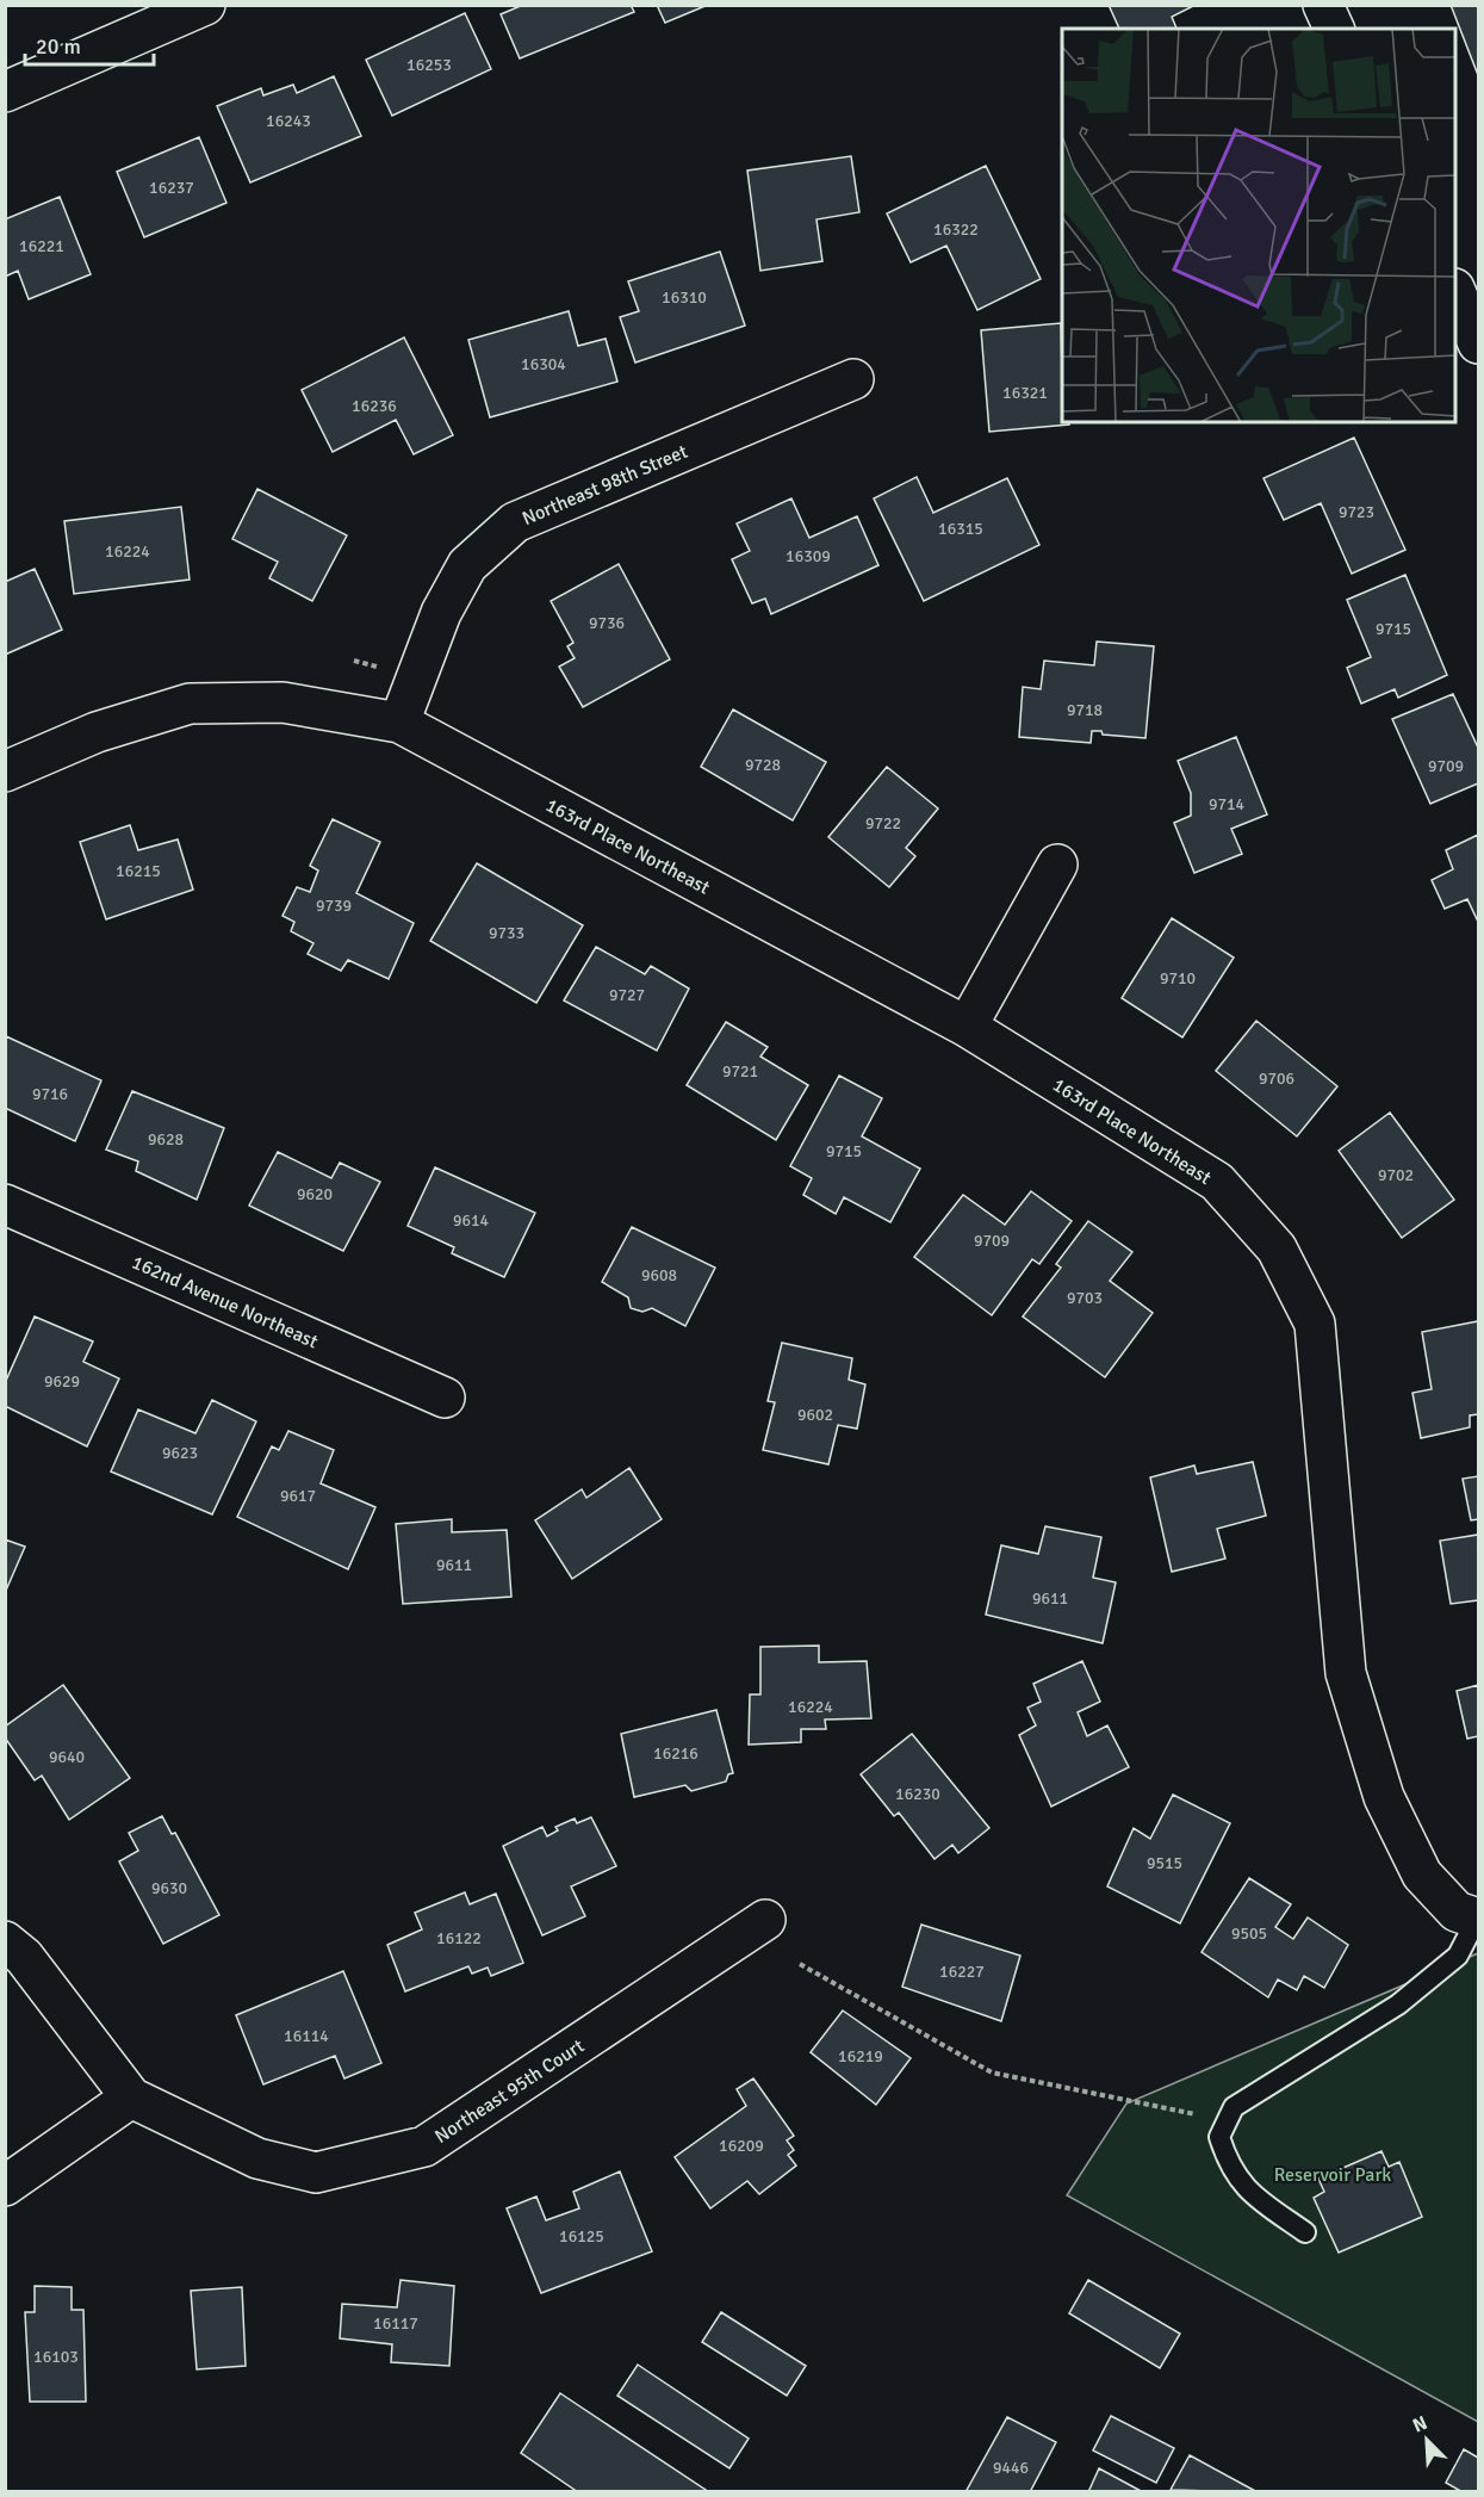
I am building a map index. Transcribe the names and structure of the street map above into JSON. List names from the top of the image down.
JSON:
{
  "streets": {
    "street": [
      "Northeast 98th Street",
      "163rd Place Northeast",
      "162nd Avenue Northeast",
      "Northeast 95th Court"
    ]
  },
  "crossings": [
    ["Northeast 98th Street", "163rd Place Northeast"]
  ],
  "parks": ["Reservoir Park"],
  "house_numbers": [
    "16253",
    "16243",
    "16237",
    "16322",
    "16221",
    "16310",
    "16304",
    "16321",
    "16236",
    "9723",
    "16315",
    "16224",
    "16309",
    "9736",
    "9715",
    "9718",
    "9728",
    "9709",
    "9714",
    "9722",
    "16215",
    "9739",
    "9733",
    "9710",
    "9727",
    "9721",
    "9706",
    "9716",
    "9628",
    "9715",
    "9702",
    "9620",
    "9614",
    "9709",
    "9608",
    "9703",
    "9629",
    "9602",
    "9623",
    "9617",
    "9611",
    "9611",
    "16224",
    "16216",
    "9640",
    "16230",
    "9515",
    "9630",
    "9505",
    "16122",
    "16227",
    "16114",
    "16219",
    "16209",
    "16125",
    "16117",
    "16103",
    "9446"
  ],
  "scale_bar": "20 m",
  "north": "top left"
}
